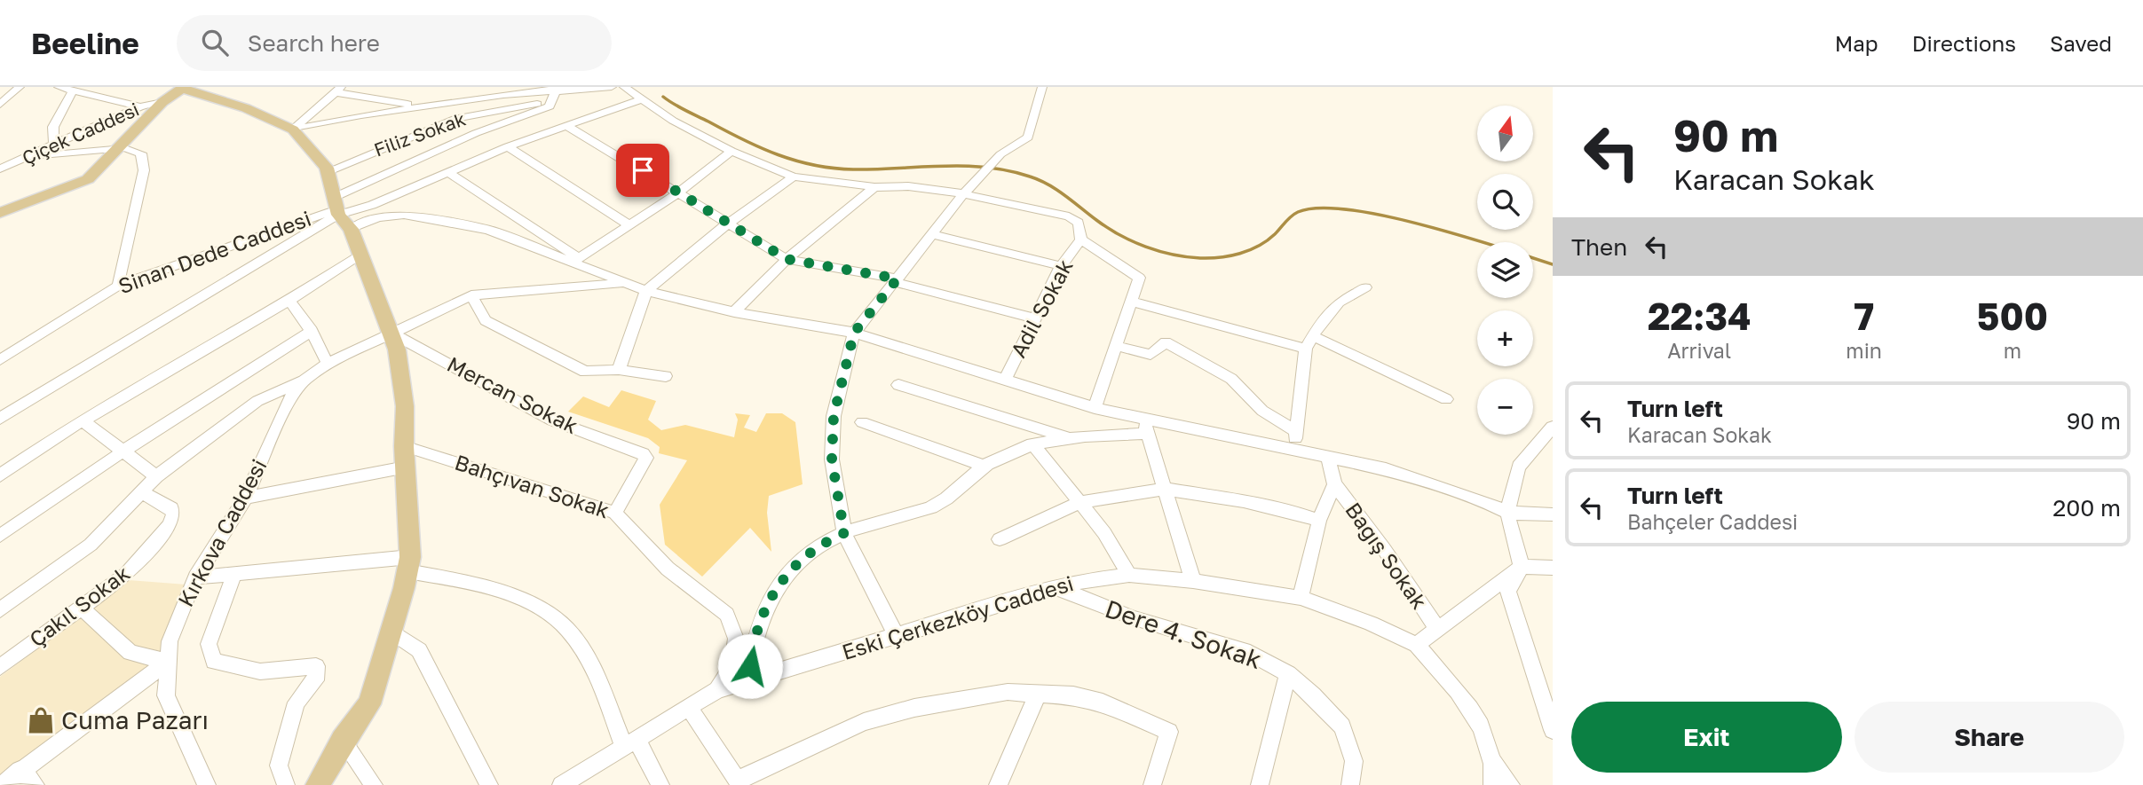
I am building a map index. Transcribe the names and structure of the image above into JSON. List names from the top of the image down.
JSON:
{
  "streets": {
    "street": [
      "Çiçek Caddesi",
      "Filiz Sokak",
      "Sinan Dede Caddesi",
      "Adil Sokak",
      "Mercan Sokak",
      "Bahçıvan Sokak",
      "Kırkova Caddesi",
      "Bağış Sokak",
      "Çakıl Sokak",
      "Eski Çerkezköy Caddesi",
      "Dere 4. Sokak"
    ]
  },
  "crossings": [
    ["Mercan Sokak", "Bahçıvan Sokak"],
    ["Mercan Sokak", "Kırkova Caddesi"],
    ["Bahçıvan Sokak", "Eski Çerkezköy Caddesi"],
    ["Eski Çerkezköy Caddesi", "Dere 4. Sokak"]
  ],
  "places": {
    "shop": ["Cuma Pazarı"]
  },
  "north": "top",
  "page": {
    "header": "Beeline",
    "search": "Search here",
    "nav": ["Map", "Directions", "Saved"],
    "turn": ["90 m", "Karacan Sokak"],
    "map_buttons": ["+", "−"],
    "then": "Then",
    "eta": [
      "22:34",
      "Arrival",
      "7",
      "min",
      "500",
      "m"
    ],
    "list": [
      {
        "name": "Turn left",
        "note": "Karacan Sokak",
        "value": "90 m"
      },
      {
        "name": "Turn left",
        "note": "Bahçeler Caddesi",
        "value": "200 m"
      }
    ],
    "buttons": ["Exit", "Share"]
  }
}
